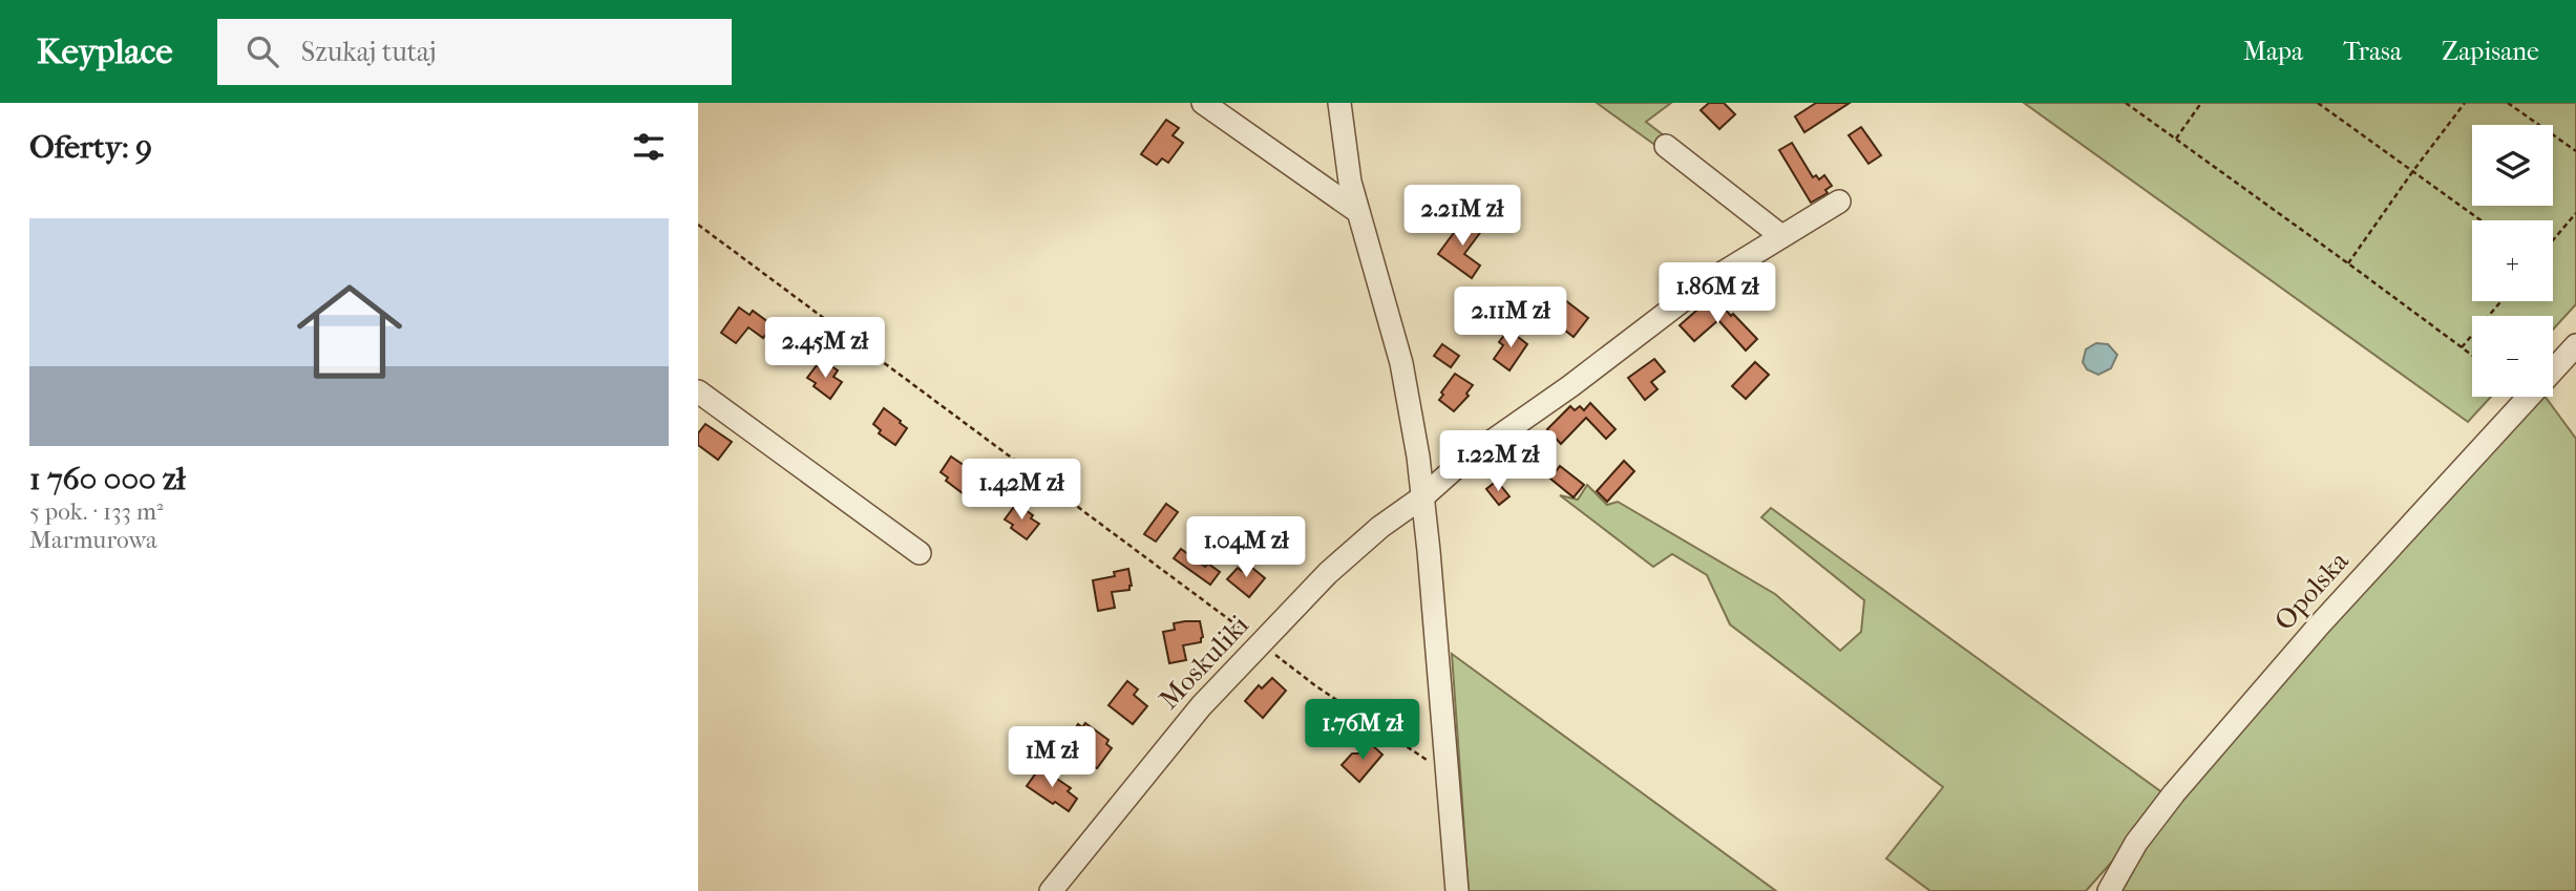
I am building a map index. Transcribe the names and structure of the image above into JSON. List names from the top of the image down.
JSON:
{
  "streets": {
    "street": ["Opolska", "Moskuliki"]
  },
  "page": {
    "header": "Keyplace",
    "search": "Szukaj tutaj",
    "nav": ["Mapa", "Trasa", "Zapisane"],
    "heading": "Oferty: 9",
    "map_buttons": ["+", "−"],
    "price": [
      "2.21M zł",
      "1.86M zł",
      "2.11M zł",
      "2.45M zł",
      "1.22M zł",
      "1.42M zł",
      "1.04M zł",
      "1.76M zł",
      "1M zł"
    ],
    "list": [
      {
        "name": "1 760 000 zł",
        "note": "5 pok. · 133 m² · Marmurowa"
      }
    ]
  }
}
